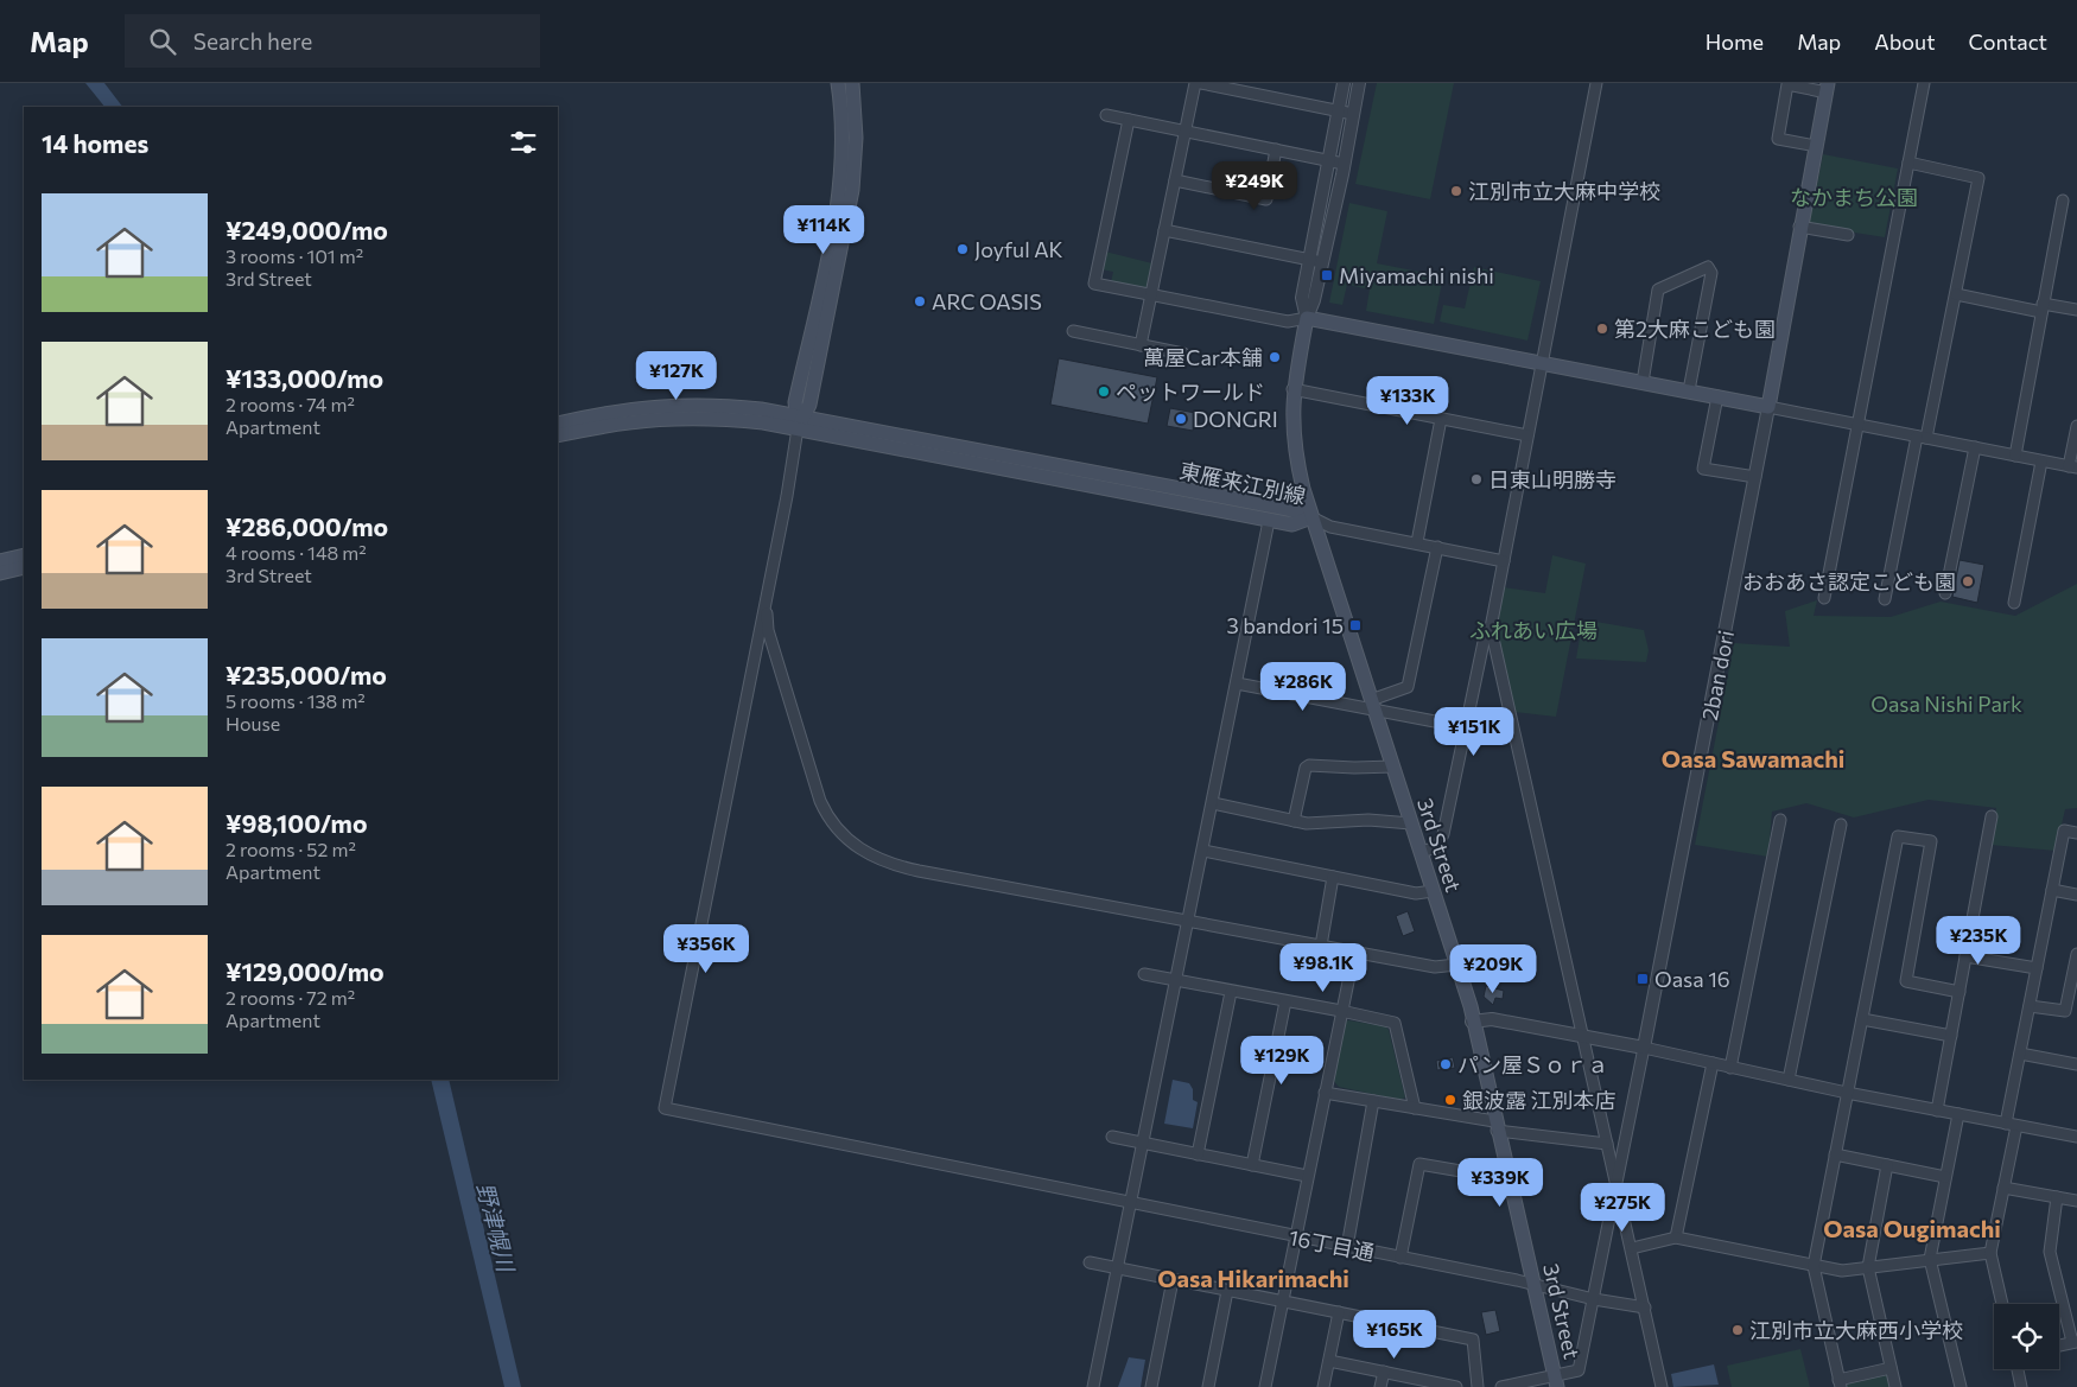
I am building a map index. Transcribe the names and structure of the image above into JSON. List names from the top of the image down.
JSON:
{
  "streets": {
    "main road": ["東雁来江別線", "3rd Street"],
    "street": ["2ban dori", "16丁目通"]
  },
  "crossings": [
    ["東雁来江別線", "3rd Street"],
    ["3rd Street", "16丁目通"]
  ],
  "districts": ["Oasa Sawamachi", "Oasa Ougimachi", "Oasa Hikarimachi"],
  "water": ["野津幌川"],
  "parks": ["なかまち公園", "ふれあい広場", "Oasa Nishi Park"],
  "places": {
    "other": [
      "江別市立大麻中学校",
      "Joyful AK",
      "ARC OASIS",
      "第2大麻こども園",
      "萬屋Car本舗",
      "ペットワールド",
      "DONGRI",
      "日東山明勝寺",
      "おおあさ認定こども園",
      "パン屋Ｓｏｒａ",
      "銀波露 江別本店",
      "江別市立大麻西小学校"
    ],
    "transit": ["Miyamachi nishi", "3 bandori 15", "Oasa 16"]
  },
  "page": {
    "header": "Map",
    "search": "Search here",
    "nav": [
      "Home",
      "Map",
      "About",
      "Contact"
    ],
    "heading": "14 homes",
    "price": [
      "¥249K",
      "¥114K",
      "¥127K",
      "¥133K",
      "¥286K",
      "¥151K",
      "¥235K",
      "¥356K",
      "¥98.1K",
      "¥209K",
      "¥129K",
      "¥339K",
      "¥275K",
      "¥165K"
    ],
    "list": [
      {
        "name": "¥249,000/mo",
        "note": "3 rooms · 101 m² · 3rd Street"
      },
      {
        "name": "¥133,000/mo",
        "note": "2 rooms · 74 m² · Apartment"
      },
      {
        "name": "¥286,000/mo",
        "note": "4 rooms · 148 m² · 3rd Street"
      },
      {
        "name": "¥235,000/mo",
        "note": "5 rooms · 138 m² · House"
      },
      {
        "name": "¥98,100/mo",
        "note": "2 rooms · 52 m² · Apartment"
      },
      {
        "name": "¥129,000/mo",
        "note": "2 rooms · 72 m² · Apartment"
      }
    ]
  }
}
